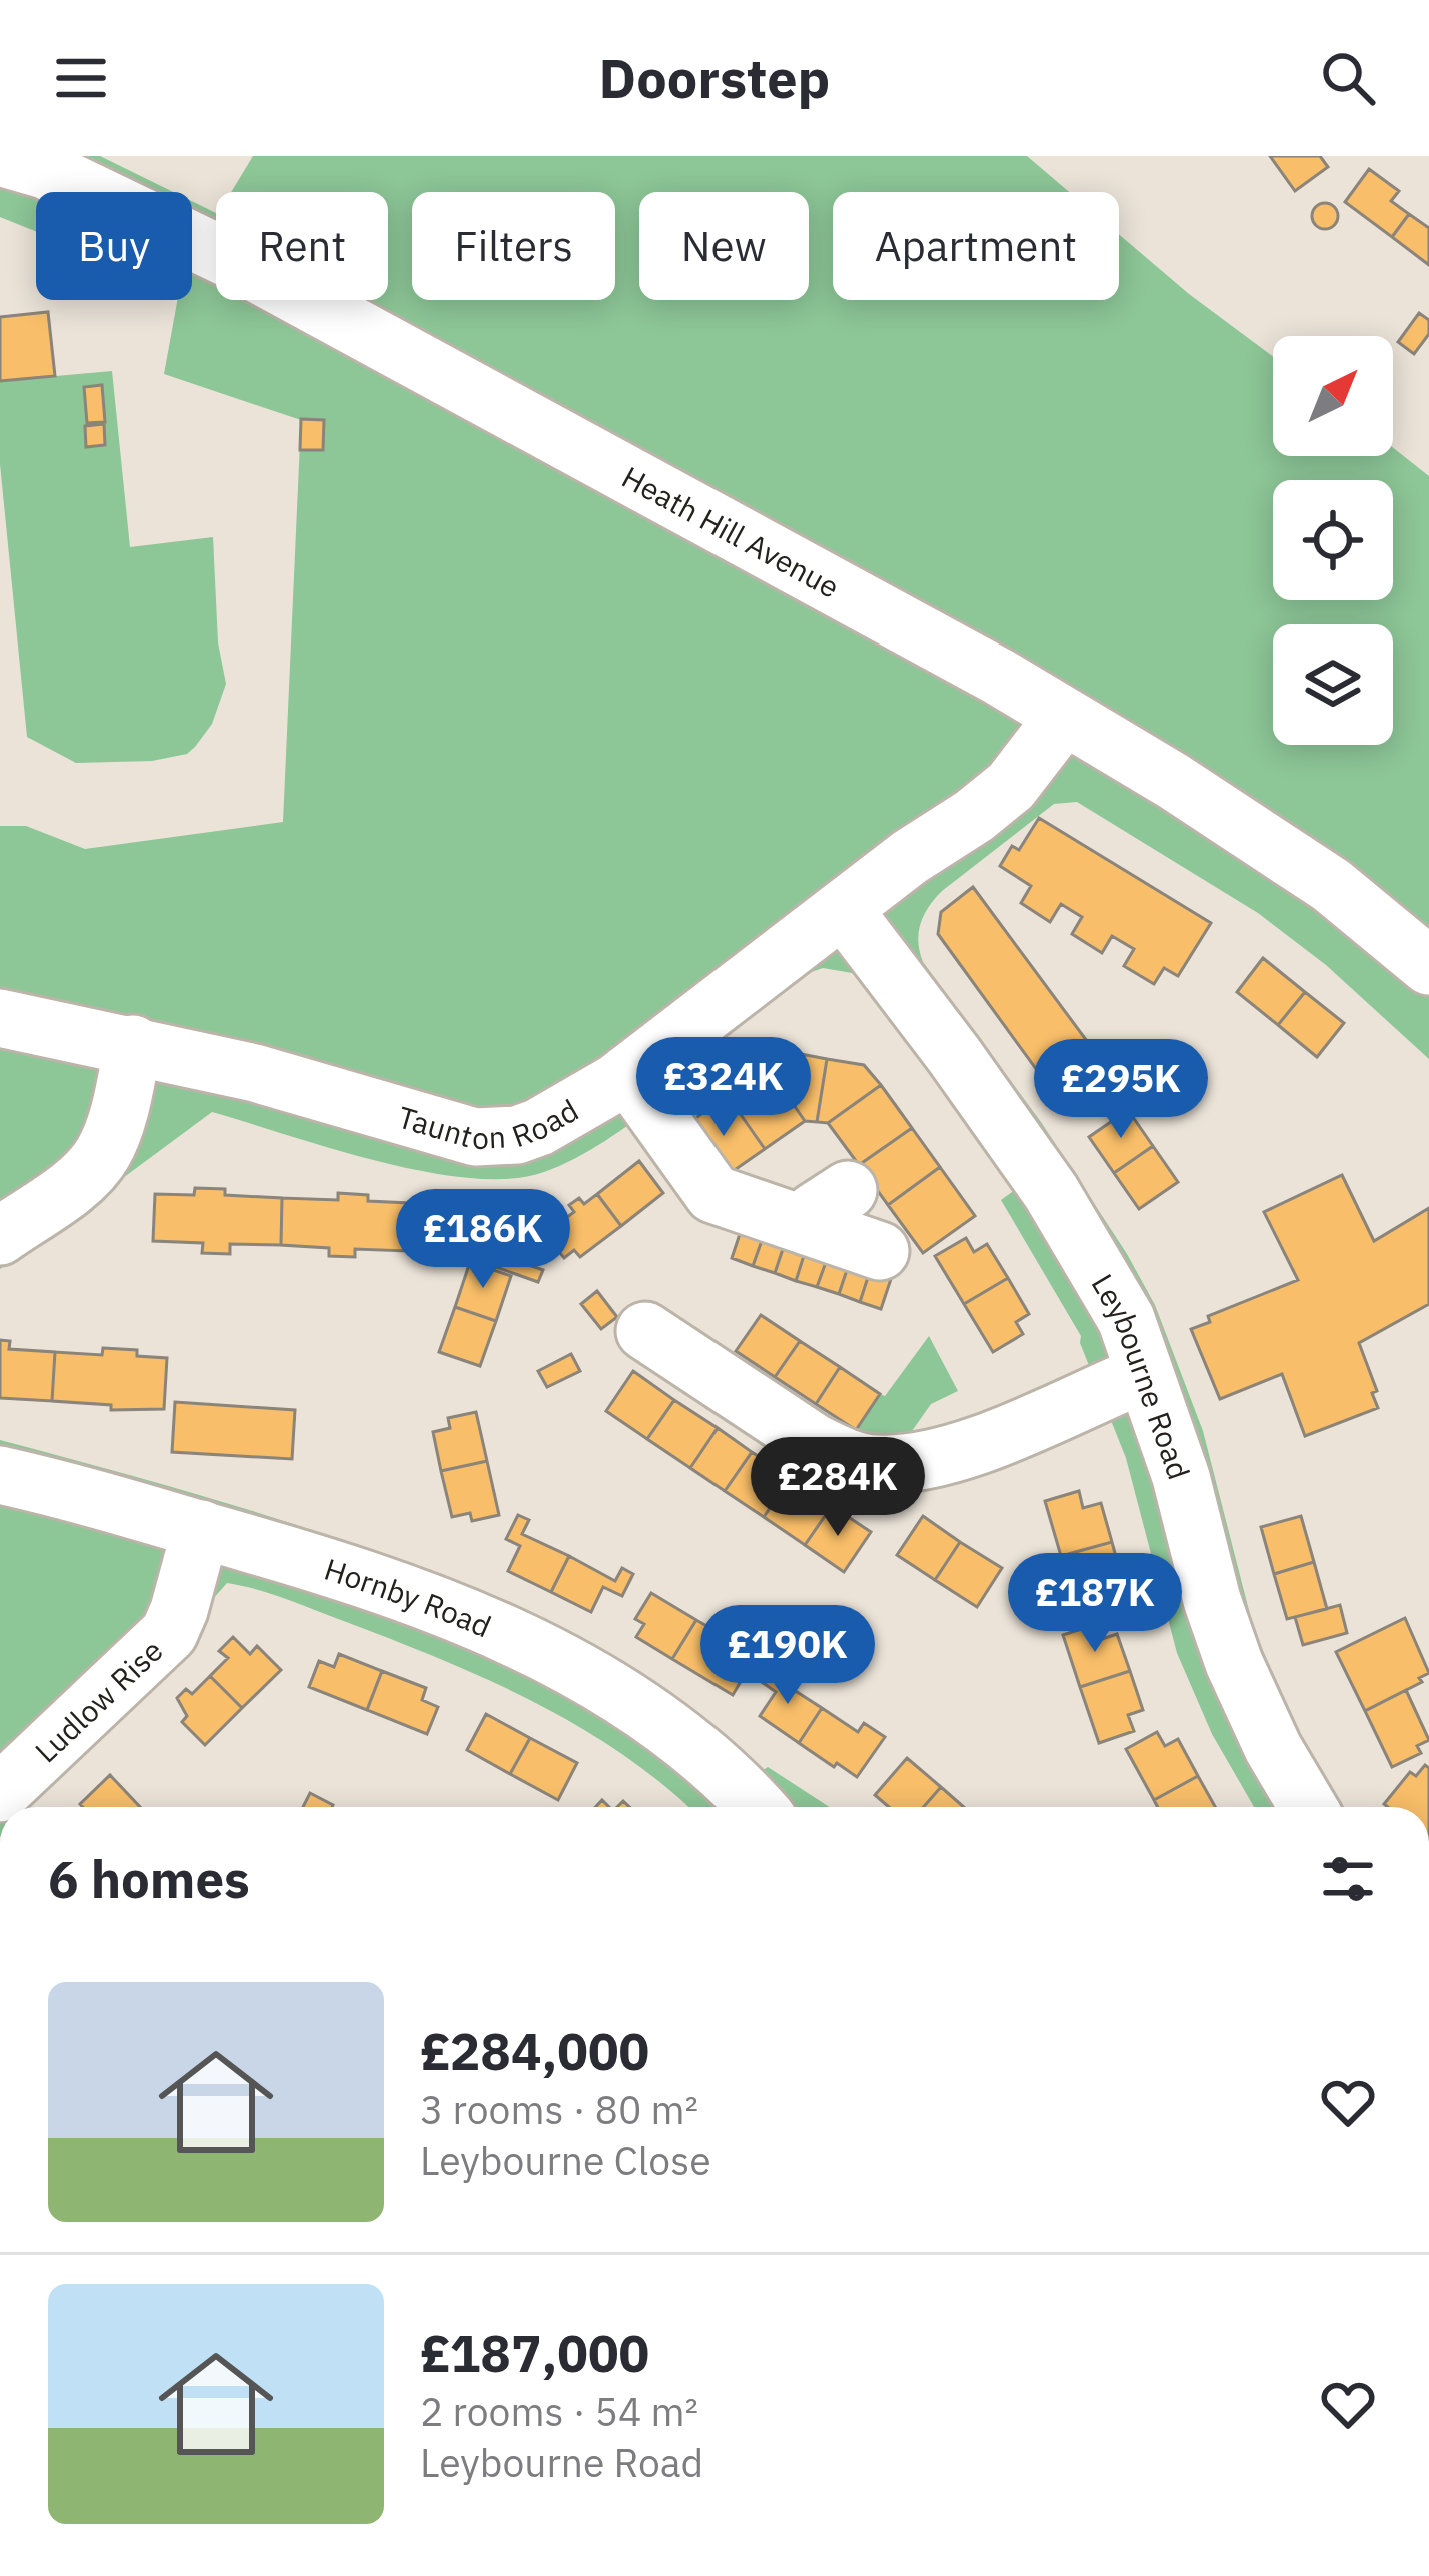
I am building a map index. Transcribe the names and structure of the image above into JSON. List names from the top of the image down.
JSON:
{
  "streets": {
    "street": [
      "Heath Hill Avenue",
      "Taunton Road",
      "Leybourne Road",
      "Hornby Road",
      "Ludlow Rise"
    ]
  },
  "crossings": [
    ["Heath Hill Avenue", "Taunton Road"],
    ["Taunton Road", "Leybourne Road"],
    ["Hornby Road", "Ludlow Rise"]
  ],
  "north": "top right",
  "page": {
    "header": "Doorstep",
    "chip": [
      "Buy",
      "Rent",
      "Filters",
      "New",
      "Apartment"
    ],
    "price": [
      "£324K",
      "£295K",
      "£186K",
      "£284K",
      "£187K",
      "£190K"
    ],
    "heading": "6 homes",
    "list": [
      {
        "name": "£284,000",
        "note": "3 rooms · 80 m² · Leybourne Close"
      },
      {
        "name": "£187,000",
        "note": "2 rooms · 54 m² · Leybourne Road"
      }
    ]
  }
}
